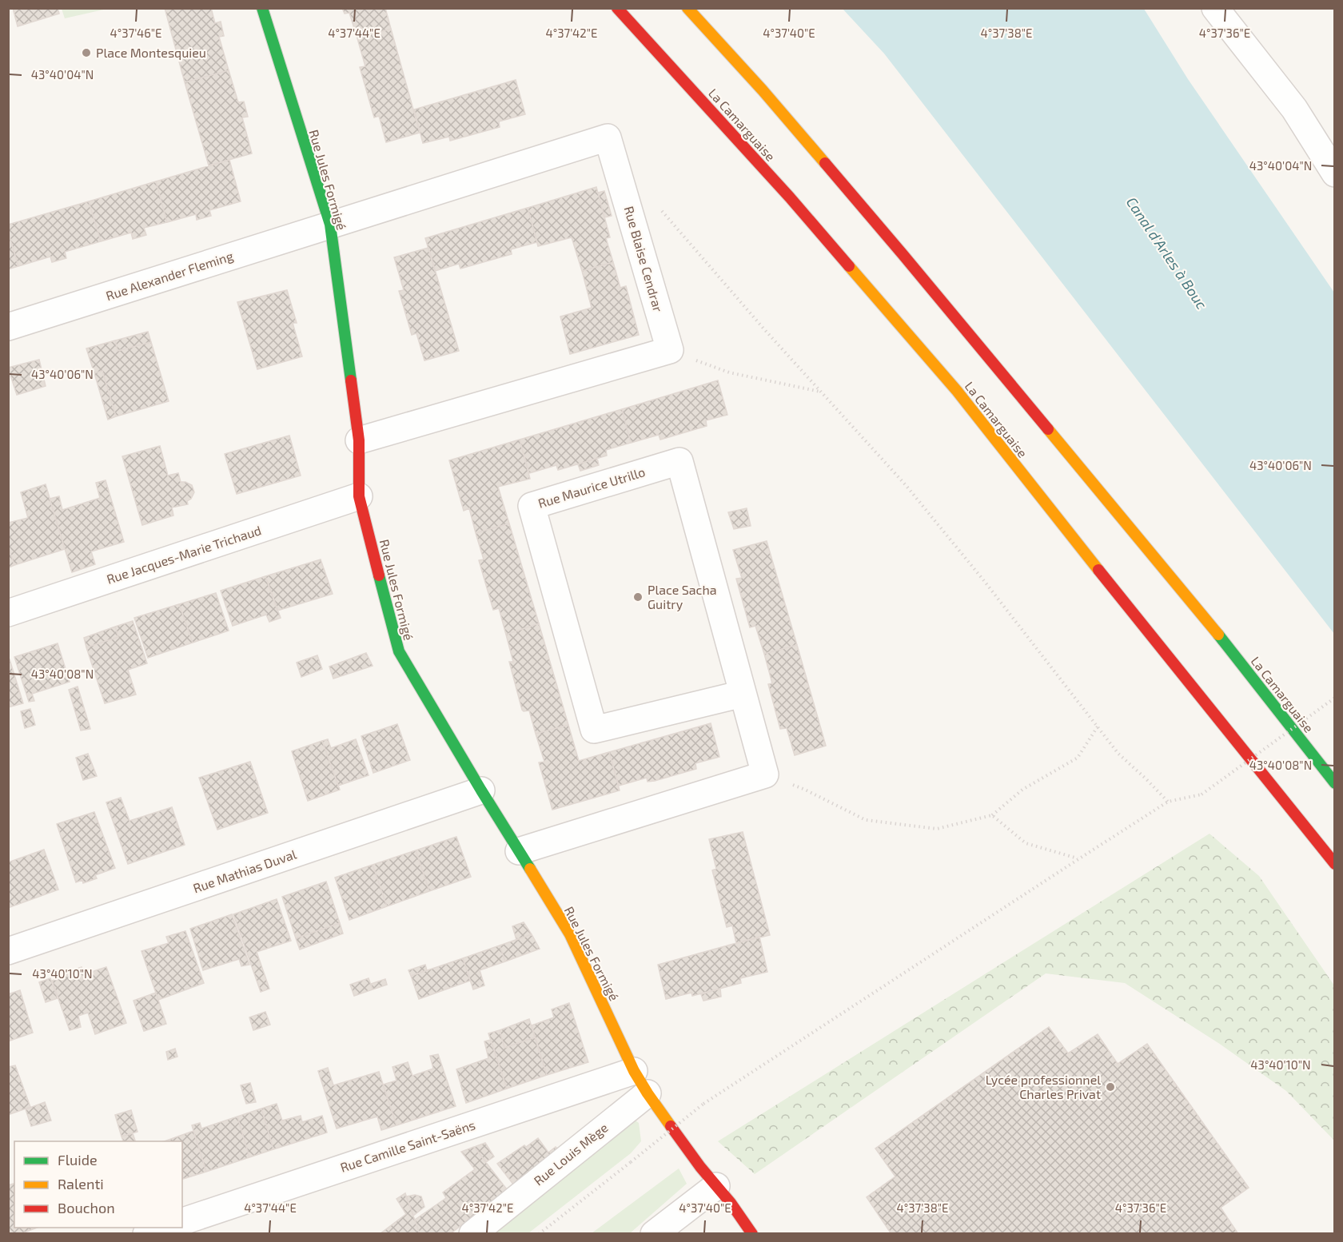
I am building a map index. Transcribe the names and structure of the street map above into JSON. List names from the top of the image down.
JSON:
{
  "streets": {
    "main road": ["La Camarguaise", "Rue Jules Formigé"],
    "street": [
      "Rue Blaise Cendrar",
      "Rue Alexander Fleming",
      "Rue Maurice Utrillo",
      "Rue Jacques-Marie Trichaud",
      "Rue Mathias Duval",
      "Rue Camille Saint-Saëns",
      "Rue Louis Mège"
    ]
  },
  "crossings": [
    ["Rue Jules Formigé", "Rue Blaise Cendrar"],
    ["Rue Jules Formigé", "Rue Alexander Fleming"],
    ["Rue Jules Formigé", "Rue Jacques-Marie Trichaud"],
    ["Rue Jules Formigé", "Rue Mathias Duval"],
    ["Rue Jules Formigé", "Rue Camille Saint-Saëns"],
    ["Rue Jules Formigé", "Rue Louis Mège"],
    ["Rue Blaise Cendrar", "Rue Alexander Fleming"]
  ],
  "water": ["Canal d'Arles à Bouc"],
  "places": ["Place Montesquieu", "Place Sacha Guitry", "Lycée professionnel Charles Privat"],
  "legend": ["Fluide", "Ralenti", "Bouchon"],
  "coordinates": [
    "4°37'46\"E",
    "4°37'44\"E",
    "4°37'42\"E",
    "4°37'40\"E",
    "4°37'38\"E",
    "4°37'36\"E",
    "43°40'04\"N",
    "43°40'06\"N",
    "43°40'08\"N",
    "43°40'10\"N"
  ]
}
